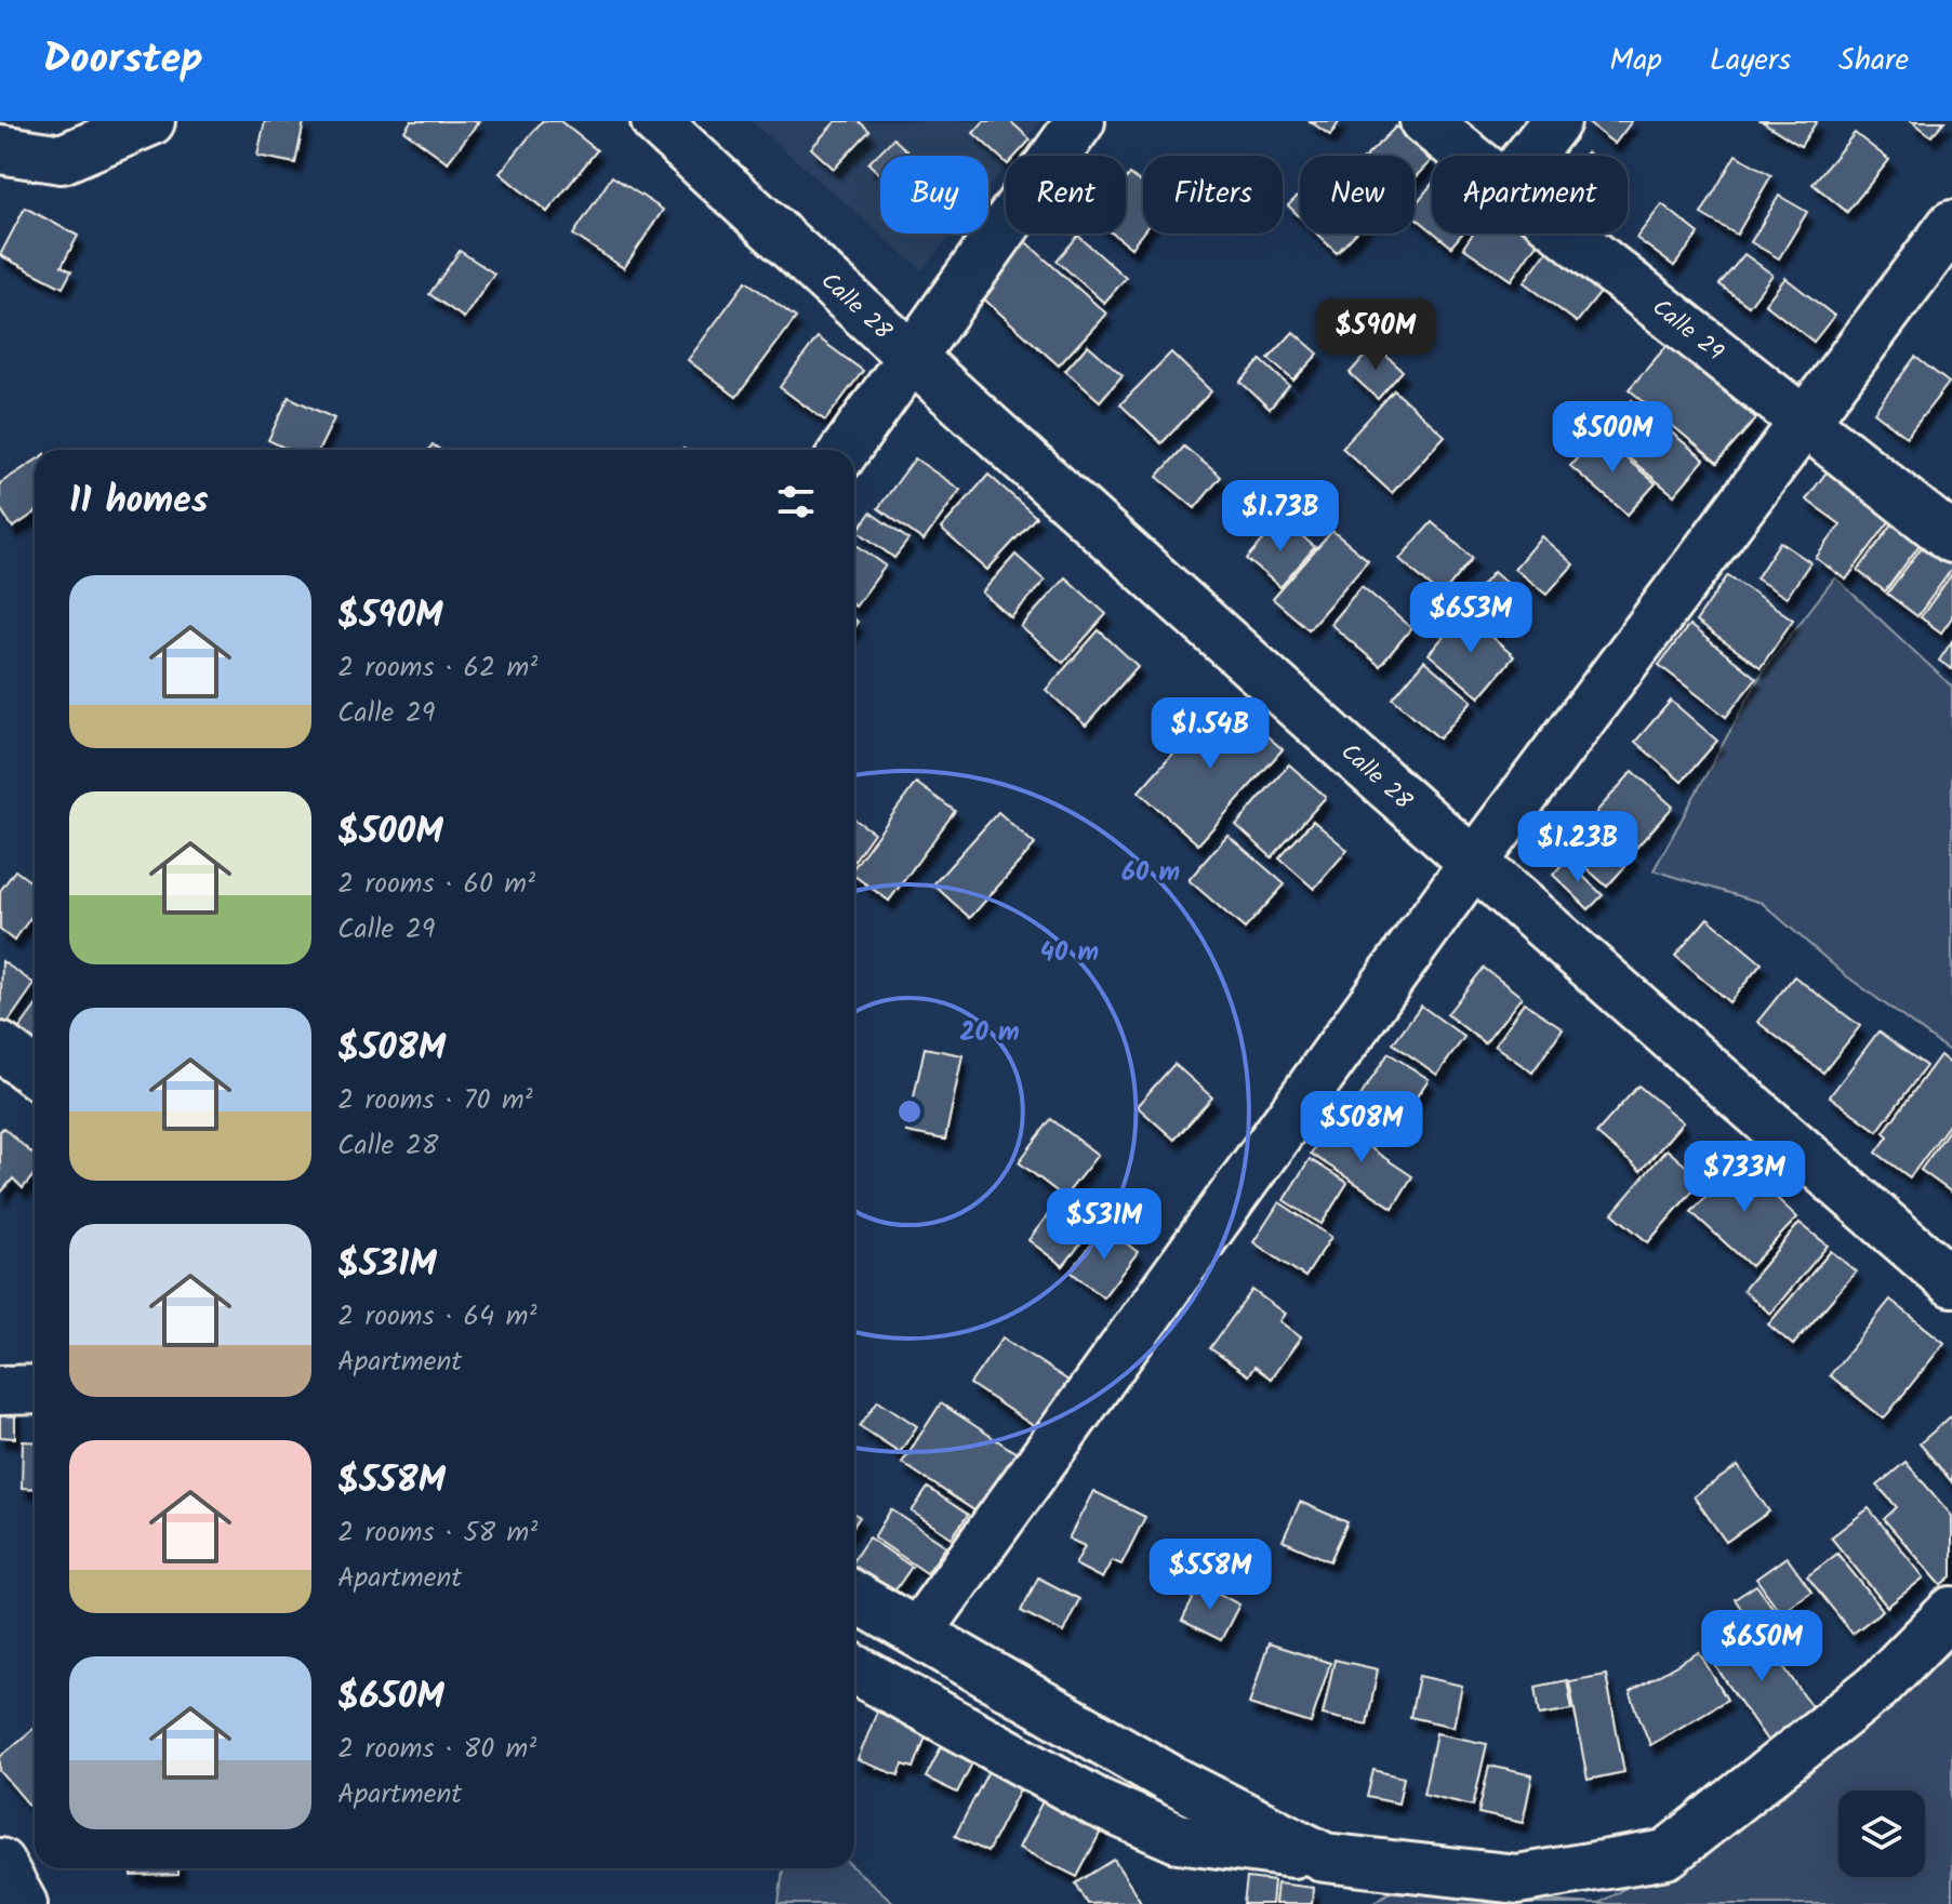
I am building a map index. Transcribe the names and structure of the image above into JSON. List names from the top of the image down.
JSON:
{
  "streets": {
    "street": ["Calle 28", "Calle 29"]
  },
  "page": {
    "header": "Doorstep",
    "nav": ["Map", "Layers", "Share"],
    "chip": [
      "Buy",
      "Rent",
      "Filters",
      "New",
      "Apartment"
    ],
    "price": [
      "$590M",
      "$500M",
      "$1.73B",
      "$653M",
      "$1.54B",
      "$1.23B",
      "$508M",
      "$733M",
      "$531M",
      "$558M",
      "$650M"
    ],
    "heading": "11 homes",
    "list": [
      {
        "name": "$590M",
        "note": "2 rooms · 62 m² · Calle 29"
      },
      {
        "name": "$500M",
        "note": "2 rooms · 60 m² · Calle 29"
      },
      {
        "name": "$508M",
        "note": "2 rooms · 70 m² · Calle 28"
      },
      {
        "name": "$531M",
        "note": "2 rooms · 64 m² · Apartment"
      },
      {
        "name": "$558M",
        "note": "2 rooms · 58 m² · Apartment"
      },
      {
        "name": "$650M",
        "note": "2 rooms · 80 m² · Apartment"
      }
    ]
  },
  "rings": ["60 m", "40 m", "20 m"]
}
